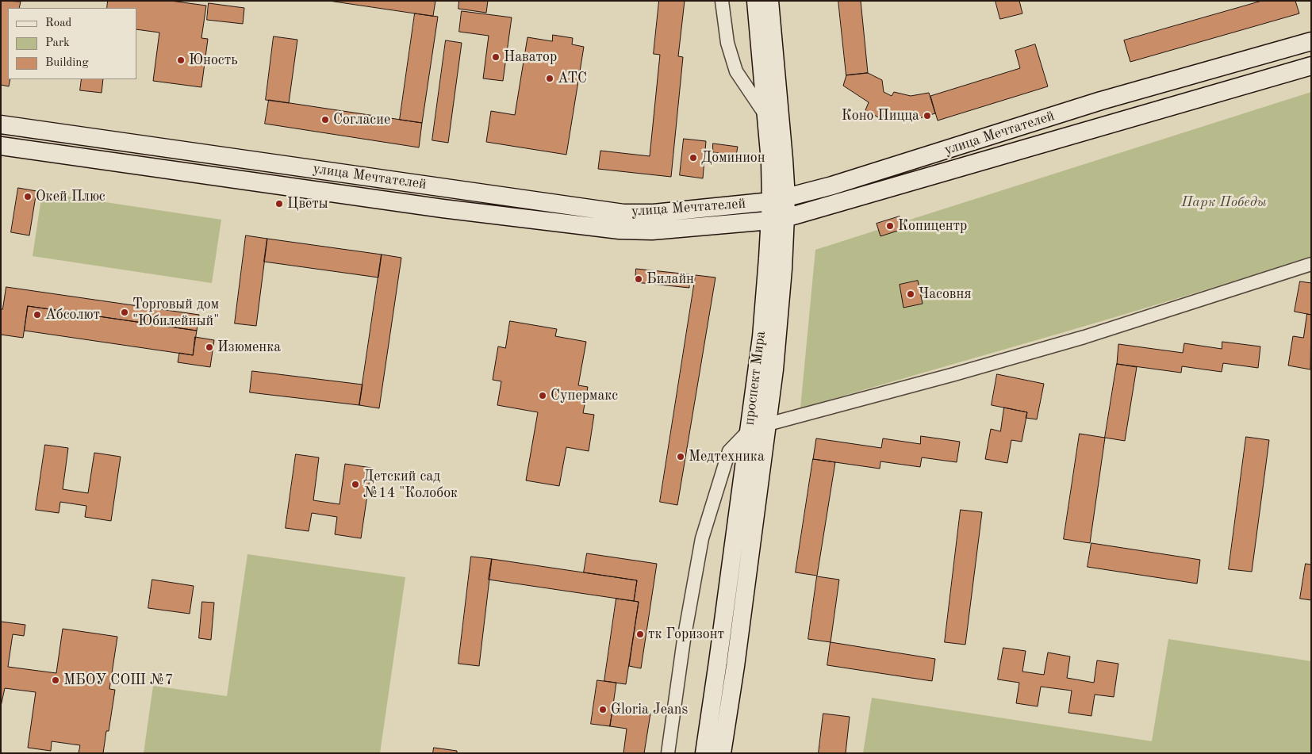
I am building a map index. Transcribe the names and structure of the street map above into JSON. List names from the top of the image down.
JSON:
{
  "streets": {
    "street": ["улица Мечтателей", "проспект Мира"]
  },
  "crossings": [
    ["улица Мечтателей", "проспект Мира"]
  ],
  "parks": ["Парк Победы"],
  "places": [
    "Наватор",
    "Юность",
    "АТС",
    "Коно Пицца",
    "Согласие",
    "Доминион",
    "Окей Плюс",
    "Цветы",
    "Копицентр",
    "Билайн",
    "Часовня",
    "Торговый дом \"Юбилейный\"",
    "Абсолют",
    "Изюменка",
    "Супермакс",
    "Медтехника",
    "Детский сад №14 \"Колобок",
    "тк Горизонт",
    "МБОУ СОШ №7",
    "Gloria Jeans"
  ],
  "legend": ["Road", "Park", "Building"]
}
